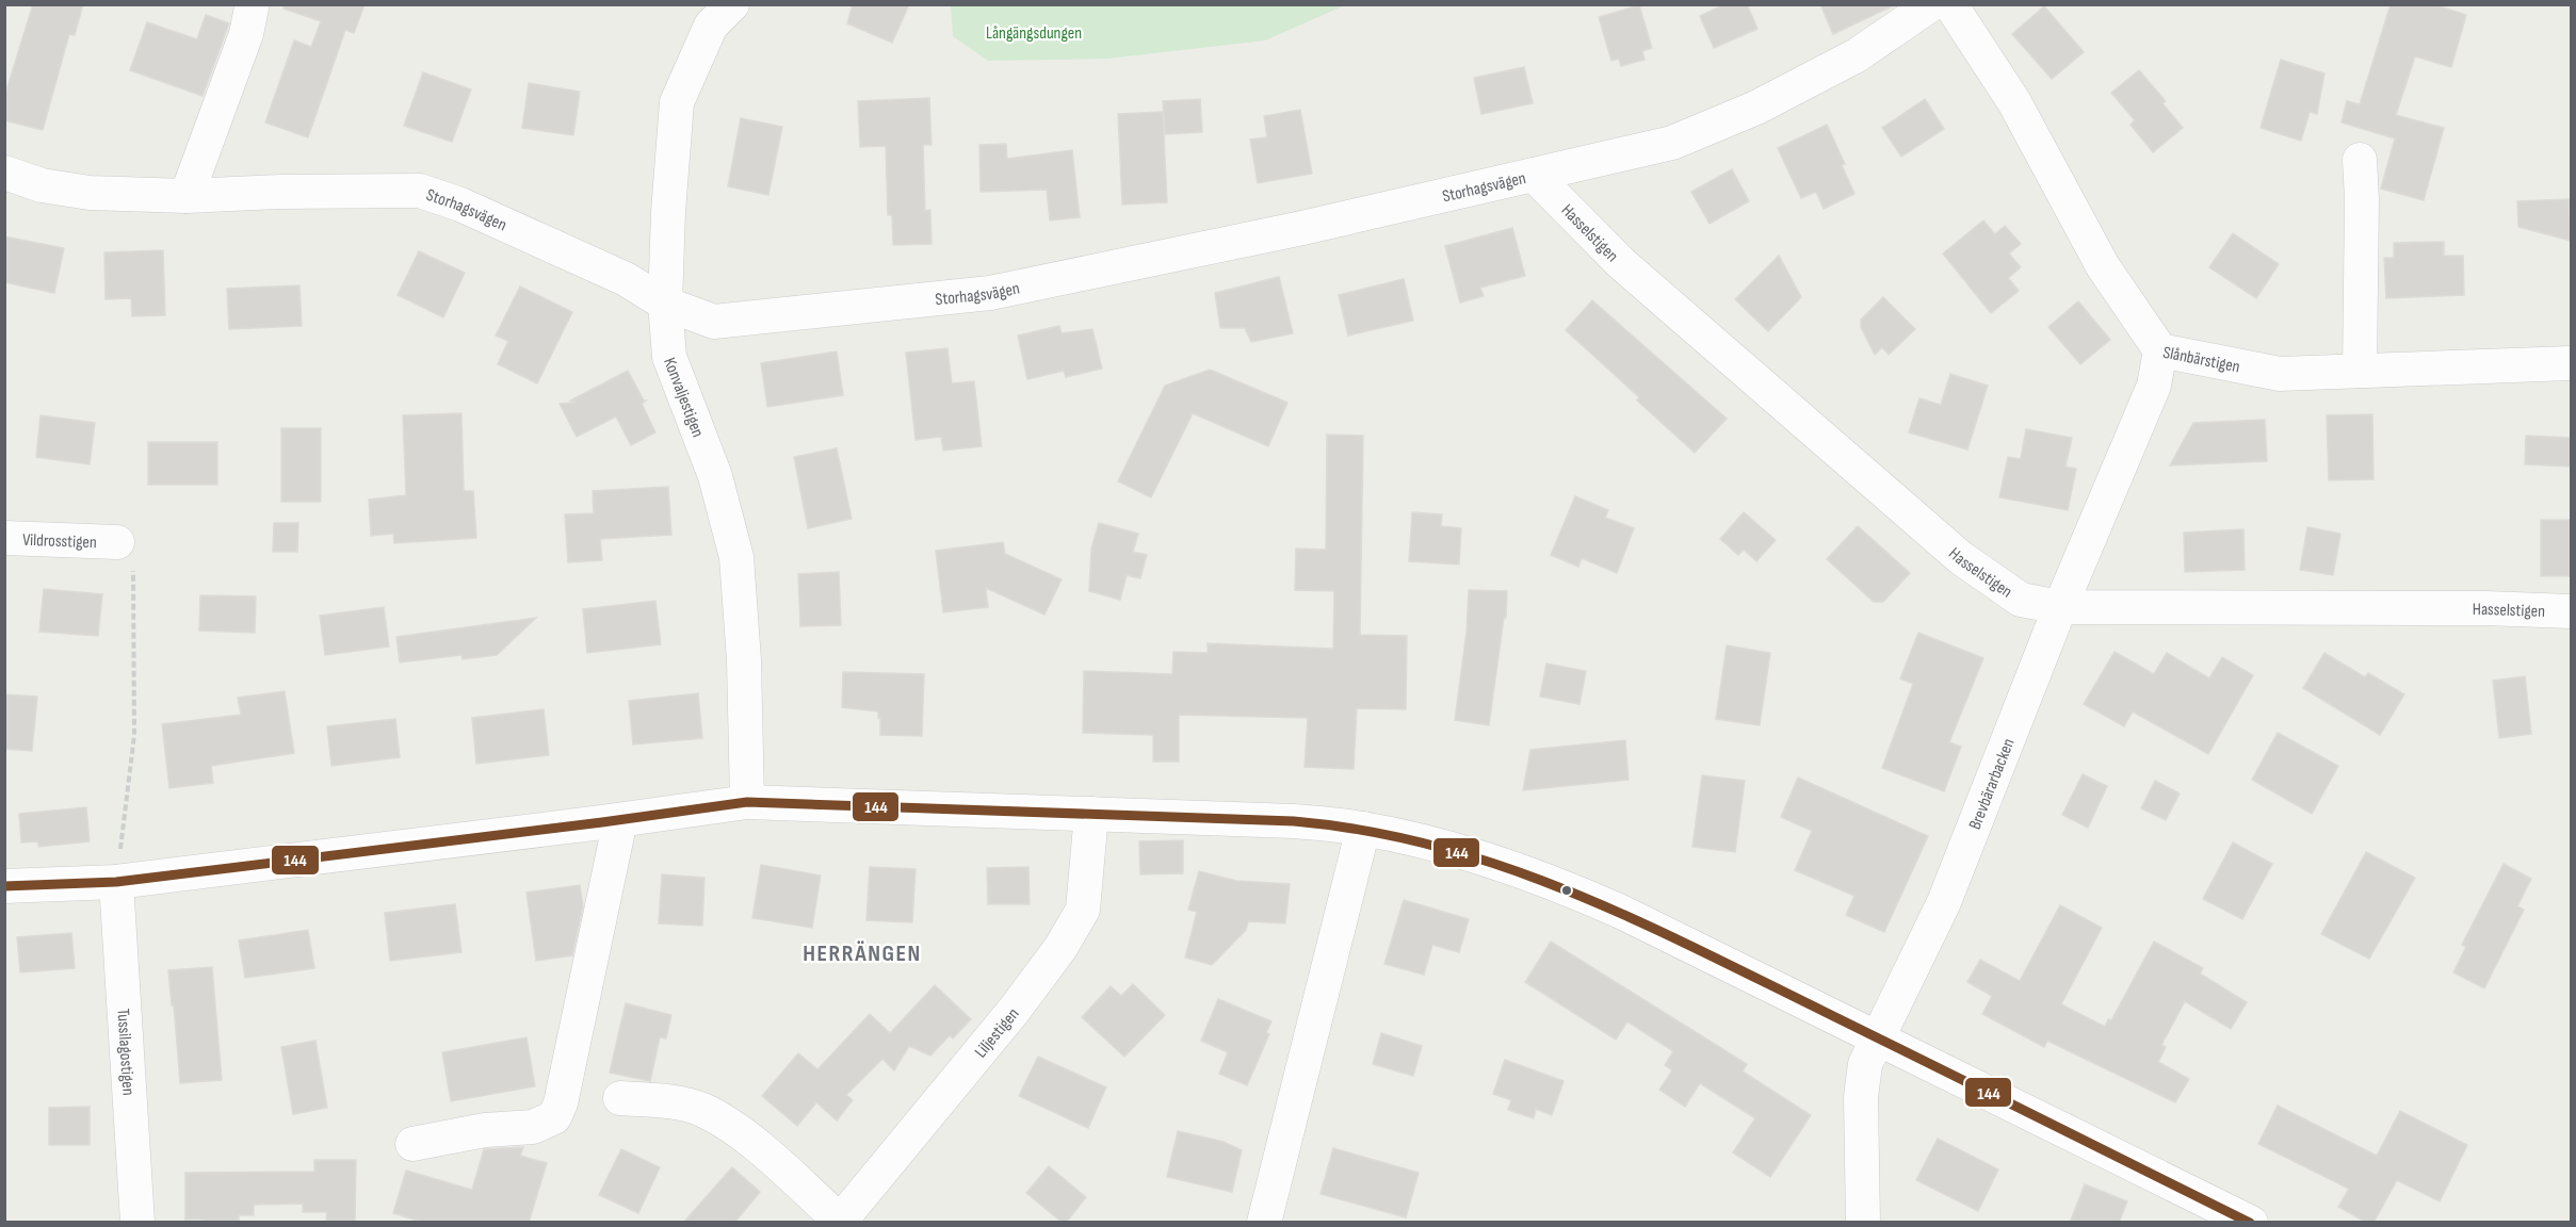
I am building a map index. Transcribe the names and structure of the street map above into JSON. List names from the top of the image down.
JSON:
{
  "streets": {
    "street": [
      "Storhagsvägen",
      "Hasselstigen",
      "Slånbärstigen",
      "Konvaljestigen",
      "Vildrosstigen",
      "Brevbärarbacken",
      "Liljestigen",
      "Tussilagostigen"
    ]
  },
  "crossings": [
    ["Storhagsvägen", "Hasselstigen"],
    ["Storhagsvägen", "Konvaljestigen"],
    ["Hasselstigen", "Brevbärarbacken"],
    ["Slånbärstigen", "Brevbärarbacken"]
  ],
  "districts": ["HERRÄNGEN"],
  "parks": ["Långängsdungen"],
  "lines": ["transit line 144"]
}
